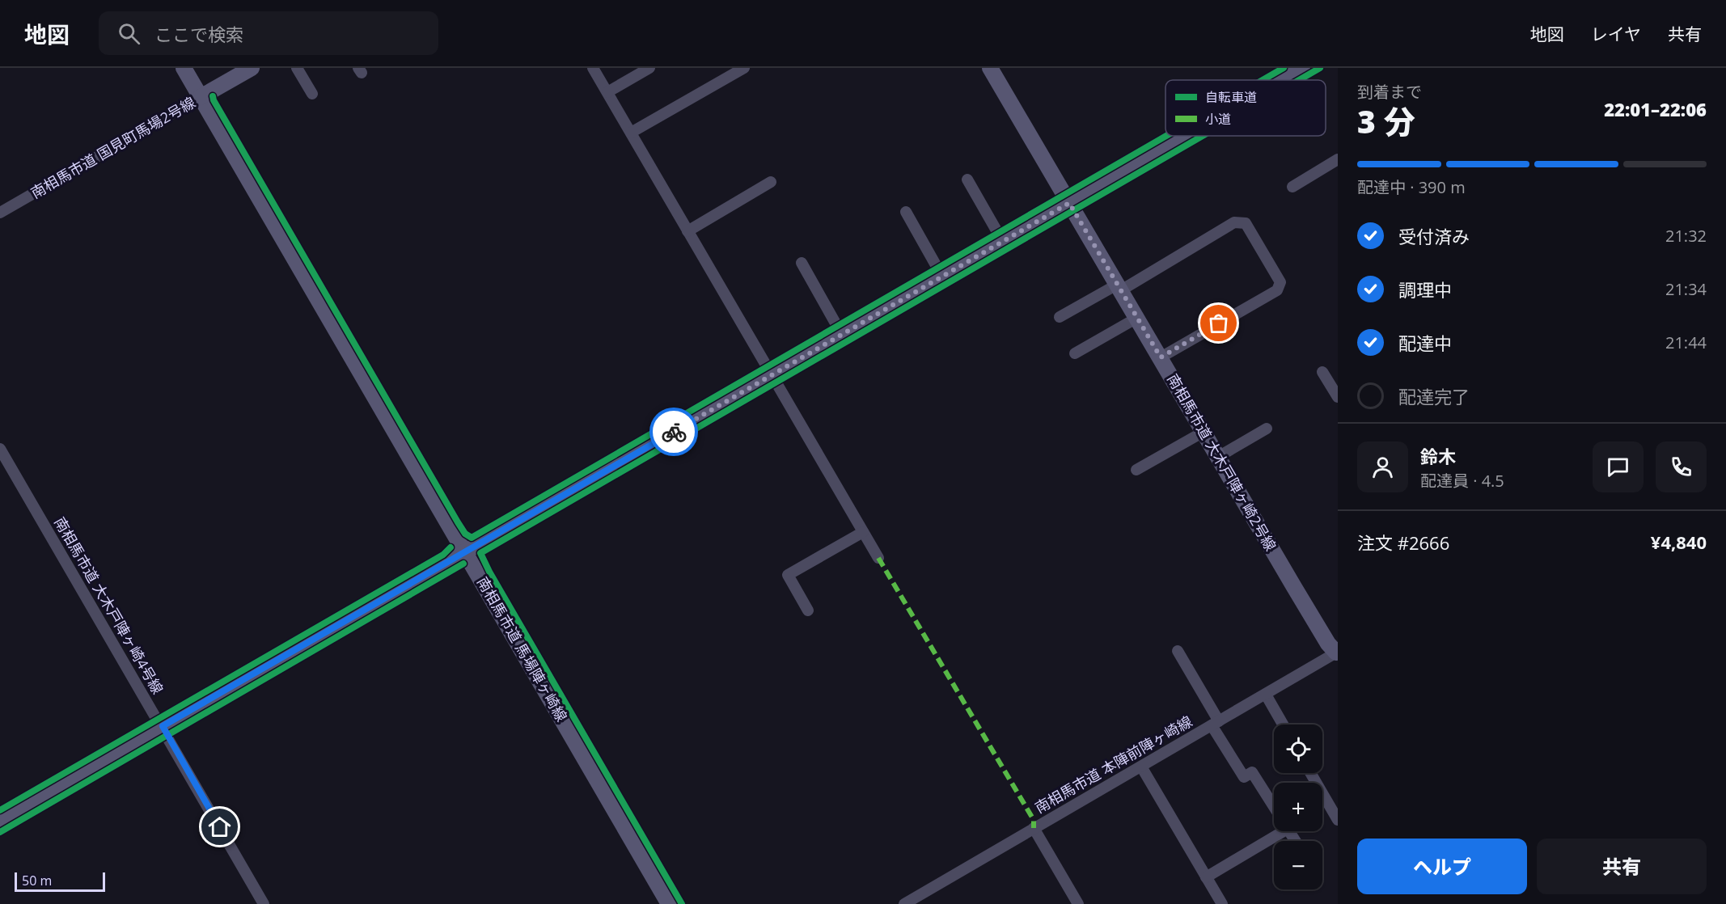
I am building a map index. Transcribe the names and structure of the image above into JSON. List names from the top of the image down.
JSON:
{
  "streets": {
    "street": [
      "南相馬市道 国見町馬場2号線",
      "南相馬市道 大木戸陣ヶ崎2号線",
      "南相馬市道 大木戸陣ヶ崎4号線",
      "南相馬市道 馬場陣ヶ崎線",
      "南相馬市道 本陣前陣ヶ崎線"
    ]
  },
  "crossings": [
    ["南相馬市道 国見町馬場2号線", "南相馬市道 馬場陣ヶ崎線"],
    ["南相馬市道 大木戸陣ヶ崎2号線", "南相馬市道 本陣前陣ヶ崎線"]
  ],
  "legend": ["自転車道", "小道"],
  "scale_bar": "50 m",
  "page": {
    "header": "地図",
    "search": "ここで検索",
    "nav": ["地図", "レイヤ", "共有"],
    "heading": ["3 分", "到着まで", "22:01–22:06"],
    "panel": [
      "鈴木",
      "配達員 · 4.5",
      "注文 #2666",
      "¥4,840"
    ],
    "bar": "配達中 · 390 m",
    "list": [
      ["受付済み", "21:32"],
      ["調理中", "21:34"],
      ["配達中", "21:44"],
      "配達完了"
    ],
    "map_buttons": ["+", "−"],
    "buttons": ["ヘルプ", "共有"],
    "scale": "50 m"
  }
}
